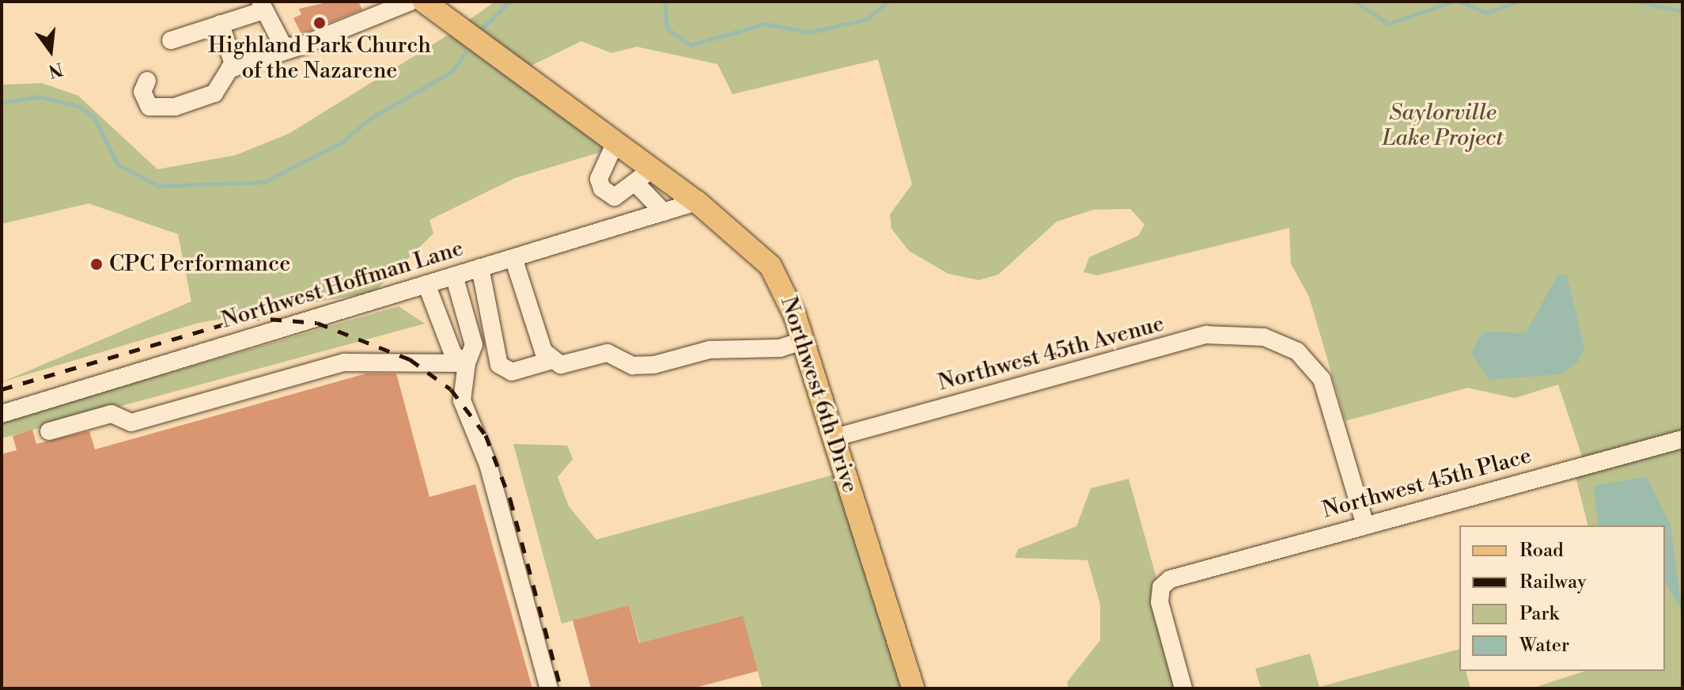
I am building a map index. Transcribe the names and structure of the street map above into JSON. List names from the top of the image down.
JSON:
{
  "streets": {
    "main road": ["Northwest 6th Drive"],
    "street": ["Northwest Hoffman Lane", "Northwest 45th Avenue", "Northwest 45th Place"]
  },
  "crossings": [
    ["Northwest Hoffman Lane", "Northwest 6th Drive"],
    ["Northwest 45th Avenue", "Northwest 6th Drive"],
    ["Northwest 45th Avenue", "Northwest 45th Place"]
  ],
  "parks": ["Saylorville Lake Project"],
  "places": ["Highland Park Church of the Nazarene", "CPC Performance"],
  "legend": [
    "Road",
    "Railway",
    "Park",
    "Water"
  ],
  "north": "bottom"
}
